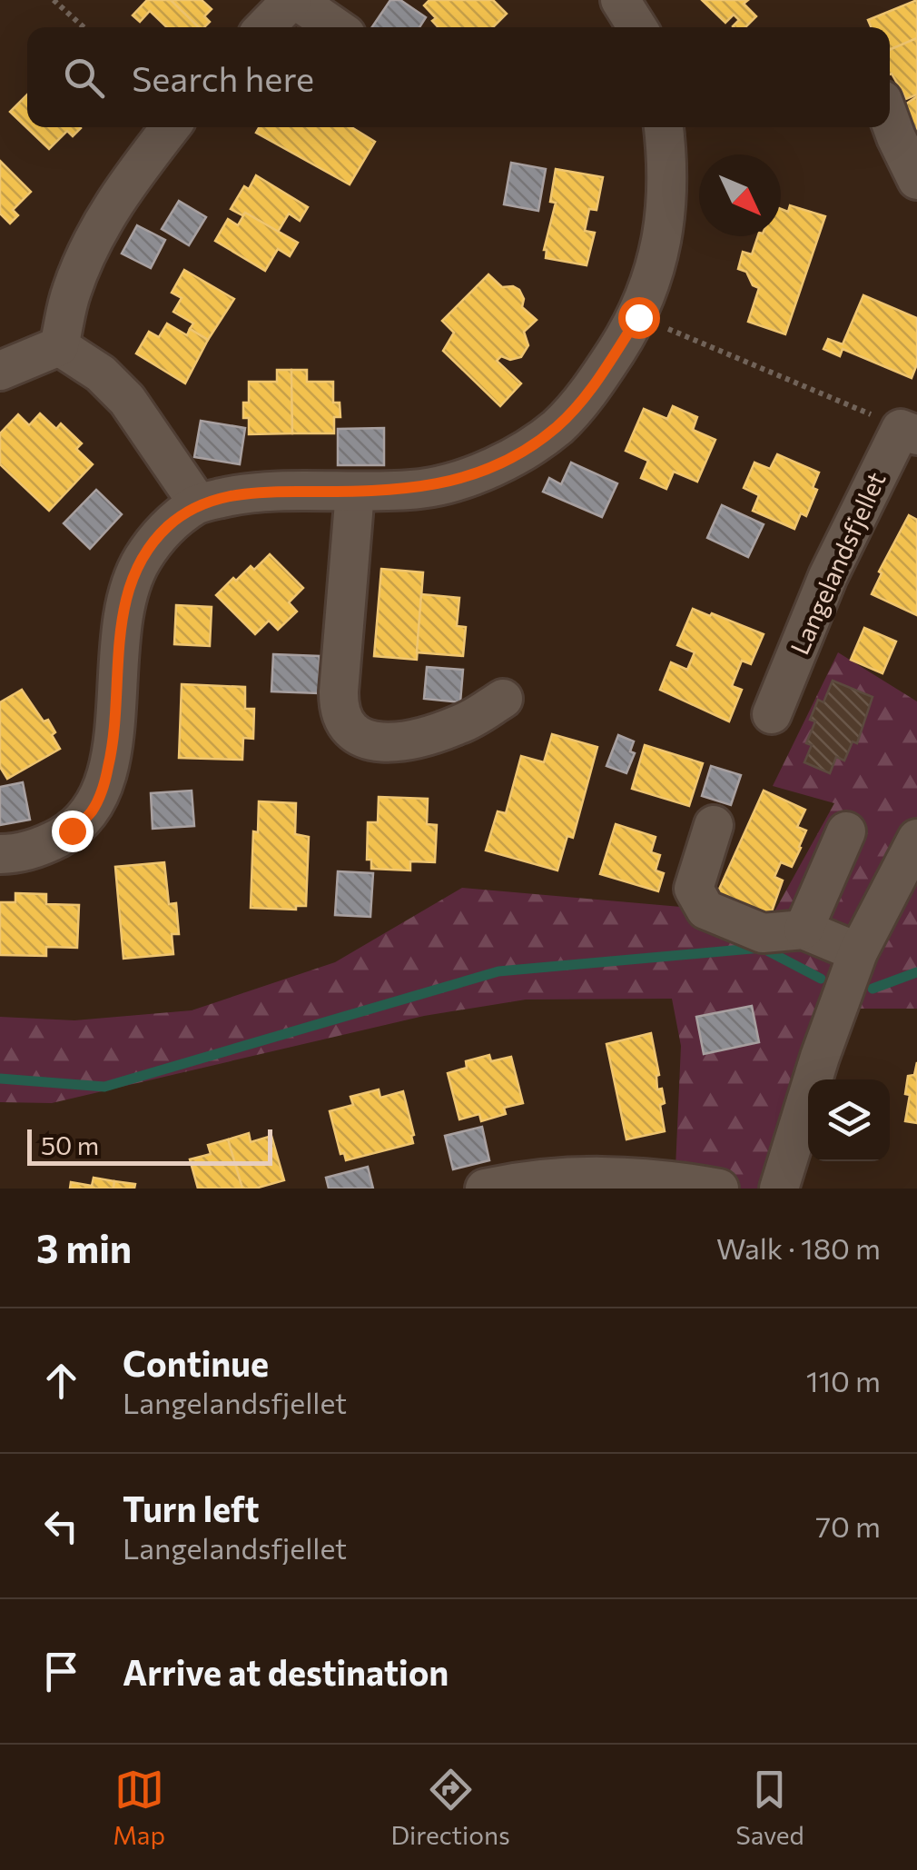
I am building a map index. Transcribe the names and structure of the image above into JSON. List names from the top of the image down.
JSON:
{
  "streets": {
    "street": ["Langelandsfjellet"]
  },
  "scale_bar": "50 m",
  "north": "bottom right",
  "page": {
    "search": "Search here",
    "scale": "50 m",
    "heading": ["3 min", "Walk · 180 m"],
    "list": [
      ["Continue", "Langelandsfjellet", "110 m"],
      ["Turn left", "Langelandsfjellet", "70 m"],
      "Arrive at destination"
    ],
    "nav": ["Map", "Directions", "Saved"]
  }
}
